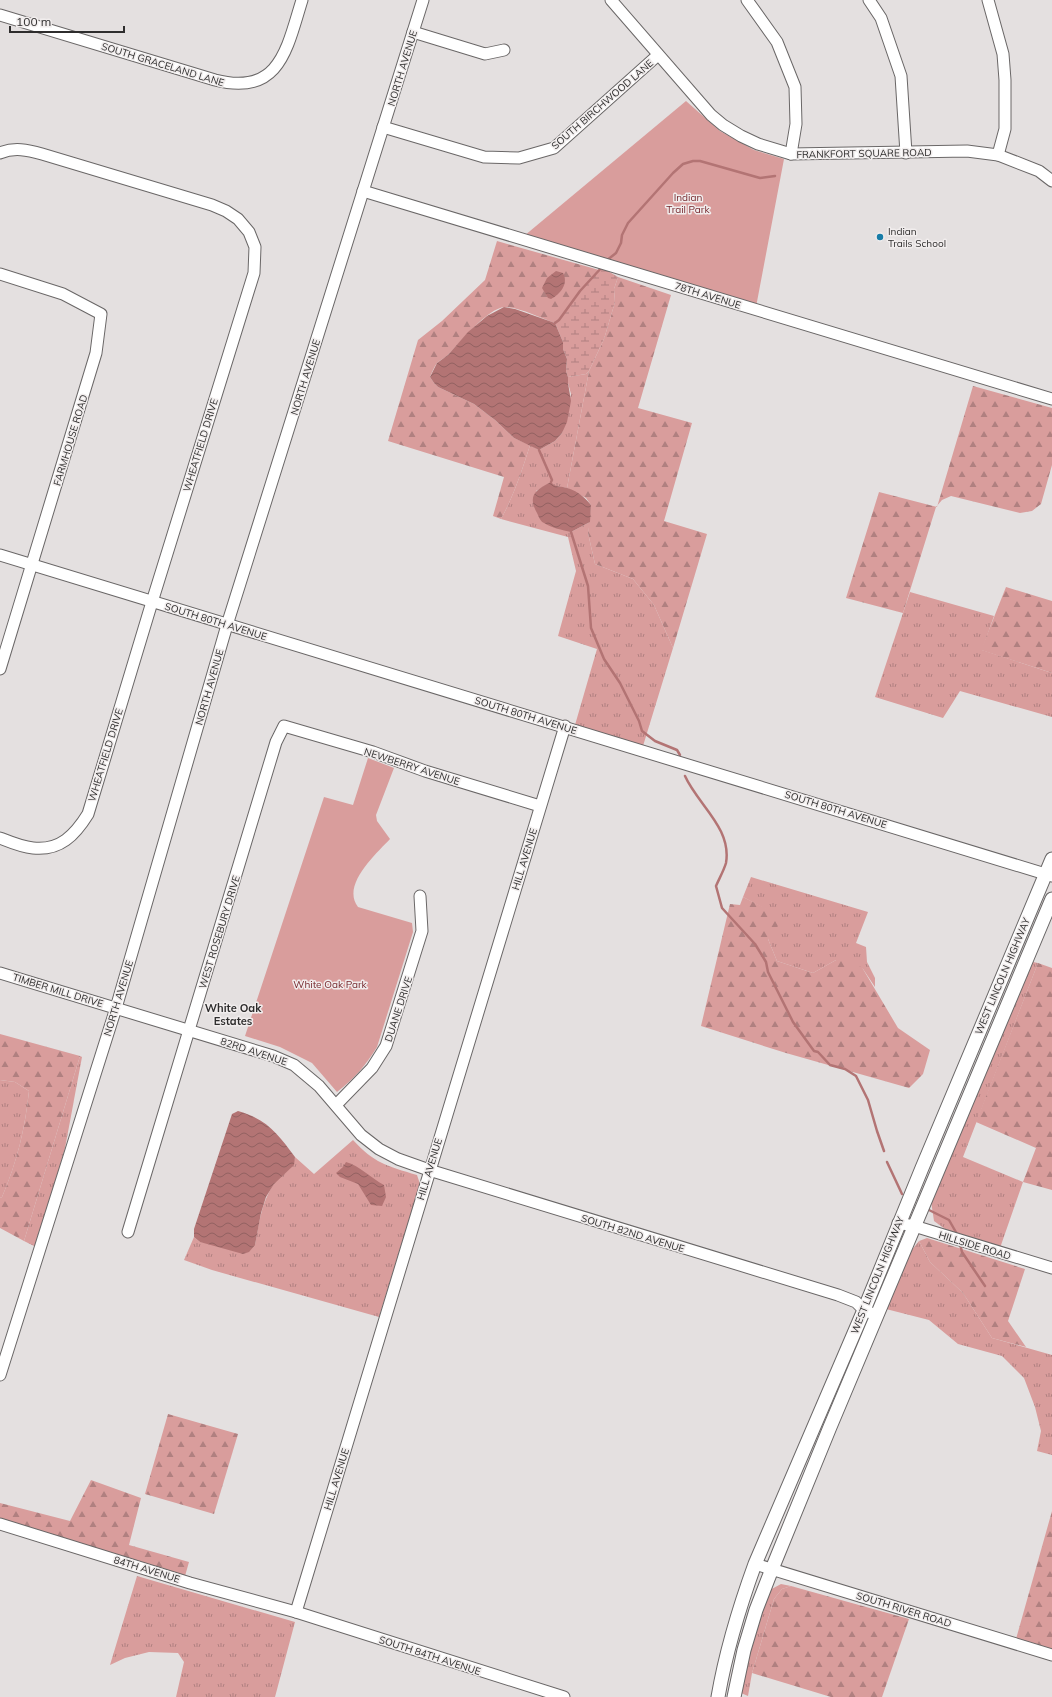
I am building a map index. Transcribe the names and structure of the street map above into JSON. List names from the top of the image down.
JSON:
{
  "streets": {
    "main road": ["WEST LINCOLN HIGHWAY"],
    "street": [
      "SOUTH GRACELAND LANE",
      "NORTH AVENUE",
      "SOUTH BIRCHWOOD LANE",
      "FRANKFORT SQUARE ROAD",
      "78TH AVENUE",
      "FARMHOUSE ROAD",
      "WHEATFIELD DRIVE",
      "SOUTH 80TH AVENUE",
      "NEWBERRY AVENUE",
      "HILL AVENUE",
      "WEST ROSEBURY DRIVE",
      "TIMBER MILL DRIVE",
      "DUANE DRIVE",
      "82RD AVENUE",
      "SOUTH 82ND AVENUE",
      "HILLSIDE ROAD",
      "84TH AVENUE",
      "SOUTH RIVER ROAD",
      "SOUTH 84TH AVENUE"
    ]
  },
  "crossings": [
    ["NORTH AVENUE", "SOUTH BIRCHWOOD LANE"],
    ["NORTH AVENUE", "78TH AVENUE"],
    ["NORTH AVENUE", "SOUTH 80TH AVENUE"],
    ["NORTH AVENUE", "TIMBER MILL DRIVE"],
    ["NORTH AVENUE", "82RD AVENUE"],
    ["SOUTH BIRCHWOOD LANE", "FRANKFORT SQUARE ROAD"],
    ["FARMHOUSE ROAD", "SOUTH 80TH AVENUE"],
    ["WHEATFIELD DRIVE", "SOUTH 80TH AVENUE"],
    ["SOUTH 80TH AVENUE", "HILL AVENUE"],
    ["SOUTH 80TH AVENUE", "WEST LINCOLN HIGHWAY"],
    ["NEWBERRY AVENUE", "HILL AVENUE"],
    ["NEWBERRY AVENUE", "WEST ROSEBURY DRIVE"],
    ["HILL AVENUE", "82RD AVENUE"],
    ["HILL AVENUE", "SOUTH 82ND AVENUE"],
    ["HILL AVENUE", "84TH AVENUE"],
    ["HILL AVENUE", "SOUTH 84TH AVENUE"],
    ["WEST ROSEBURY DRIVE", "82RD AVENUE"],
    ["WEST LINCOLN HIGHWAY", "SOUTH 82ND AVENUE"],
    ["WEST LINCOLN HIGHWAY", "HILLSIDE ROAD"],
    ["WEST LINCOLN HIGHWAY", "SOUTH RIVER ROAD"],
    ["TIMBER MILL DRIVE", "82RD AVENUE"],
    ["DUANE DRIVE", "82RD AVENUE"],
    ["82RD AVENUE", "SOUTH 82ND AVENUE"],
    ["84TH AVENUE", "SOUTH 84TH AVENUE"]
  ],
  "districts": ["White Oak Estates"],
  "parks": ["Indian Trail Park", "White Oak Park"],
  "places": ["Indian Trails School"],
  "scale_bar": "100 m"
}
